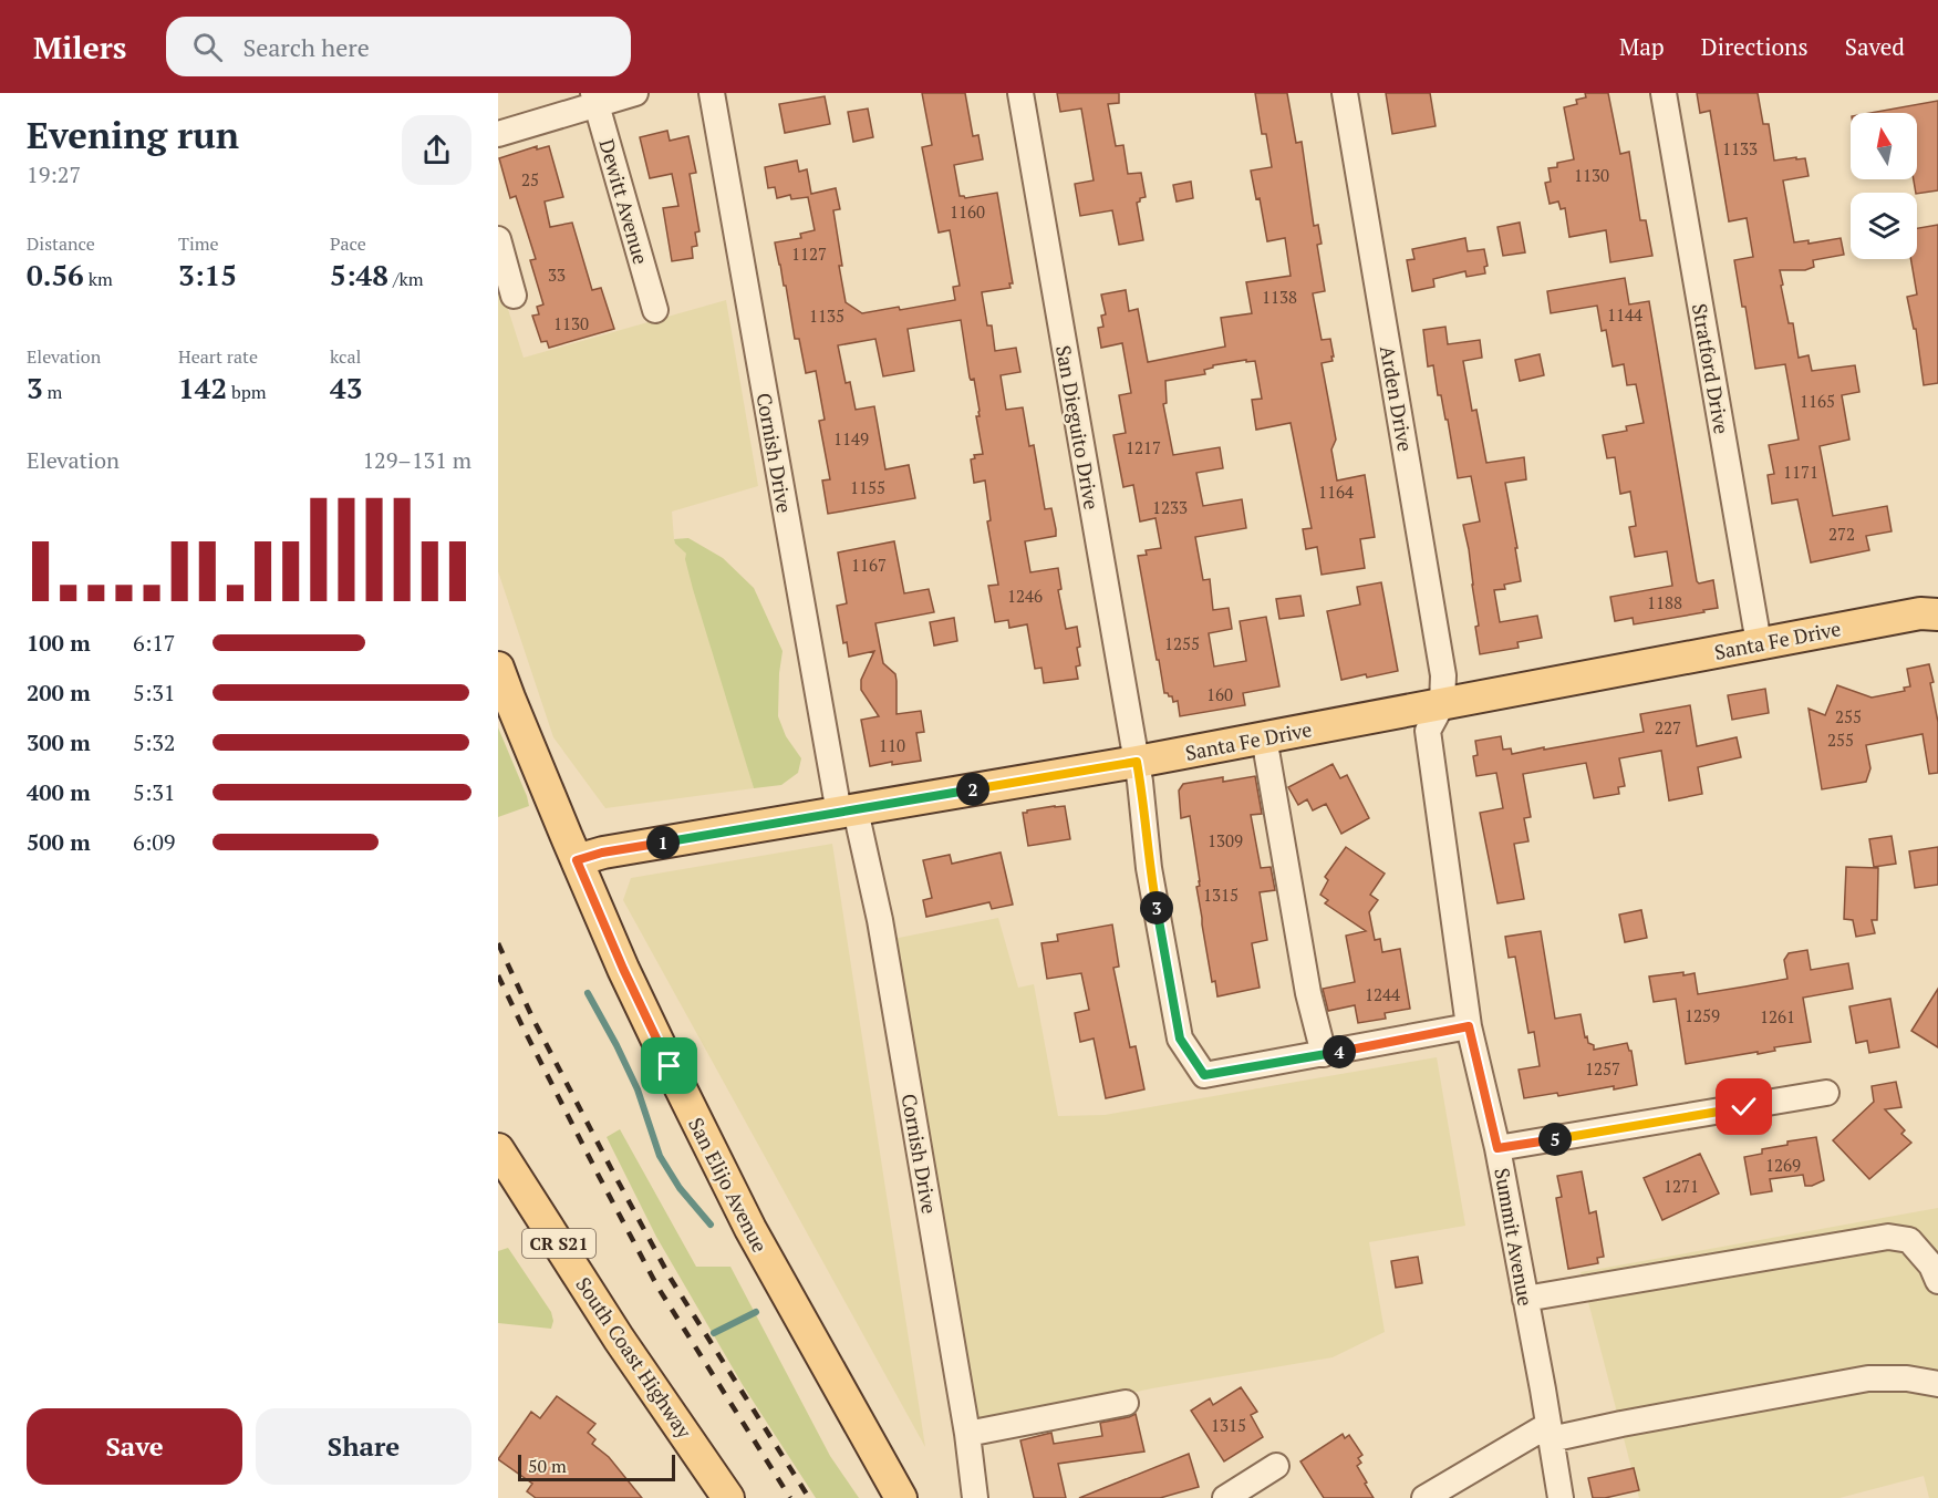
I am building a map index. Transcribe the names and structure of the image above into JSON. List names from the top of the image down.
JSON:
{
  "streets": {
    "main road": [
      "Santa Fe Drive",
      "San Elijo Avenue",
      "CR S21",
      "South Coast Highway"
    ],
    "street": [
      "Dewitt Avenue",
      "Stratford Drive",
      "Arden Drive",
      "San Dieguito Drive",
      "Cornish Drive",
      "Summit Avenue"
    ]
  },
  "crossings": [
    ["Stratford Drive", "Santa Fe Drive"],
    ["Arden Drive", "Santa Fe Drive"],
    ["Arden Drive", "Summit Avenue"],
    ["San Dieguito Drive", "Santa Fe Drive"],
    ["Cornish Drive", "Santa Fe Drive"],
    ["Santa Fe Drive", "San Elijo Avenue"],
    ["Santa Fe Drive", "Summit Avenue"]
  ],
  "house_numbers": [
    "1133",
    "1130",
    "25",
    "1160",
    "1127",
    "33",
    "1138",
    "1144",
    "1135",
    "1130",
    "1165",
    "1149",
    "1217",
    "1171",
    "1155",
    "1164",
    "1233",
    "272",
    "1167",
    "1246",
    "1188",
    "1255",
    "160",
    "255",
    "227",
    "255",
    "110",
    "1309",
    "1315",
    "1244",
    "1259",
    "1261",
    "1257",
    "1269",
    "1271",
    "1315"
  ],
  "scale_bar": "50 m",
  "north": "top",
  "page": {
    "header": "Milers",
    "search": "Search here",
    "nav": ["Map", "Directions", "Saved"],
    "heading": ["Evening run", "19:27"],
    "stats": [
      ["Distance", "0.56 km"],
      ["Time", "3:15"],
      ["Pace", "5:48 /km"],
      ["Elevation", "3 m"],
      ["Heart rate", "142 bpm"],
      ["kcal", "43"]
    ],
    "chart": ["Elevation", "129–131 m"],
    "list": [
      {
        "name": "100 m",
        "note": "6:17"
      },
      {
        "name": "200 m",
        "note": "5:31"
      },
      {
        "name": "300 m",
        "note": "5:32"
      },
      {
        "name": "400 m",
        "note": "5:31"
      },
      {
        "name": "500 m",
        "note": "6:09"
      }
    ],
    "pins": [
      "2",
      "1",
      "3",
      "4",
      "5"
    ],
    "buttons": ["Save", "Share"],
    "scale": "50 m"
  }
}
